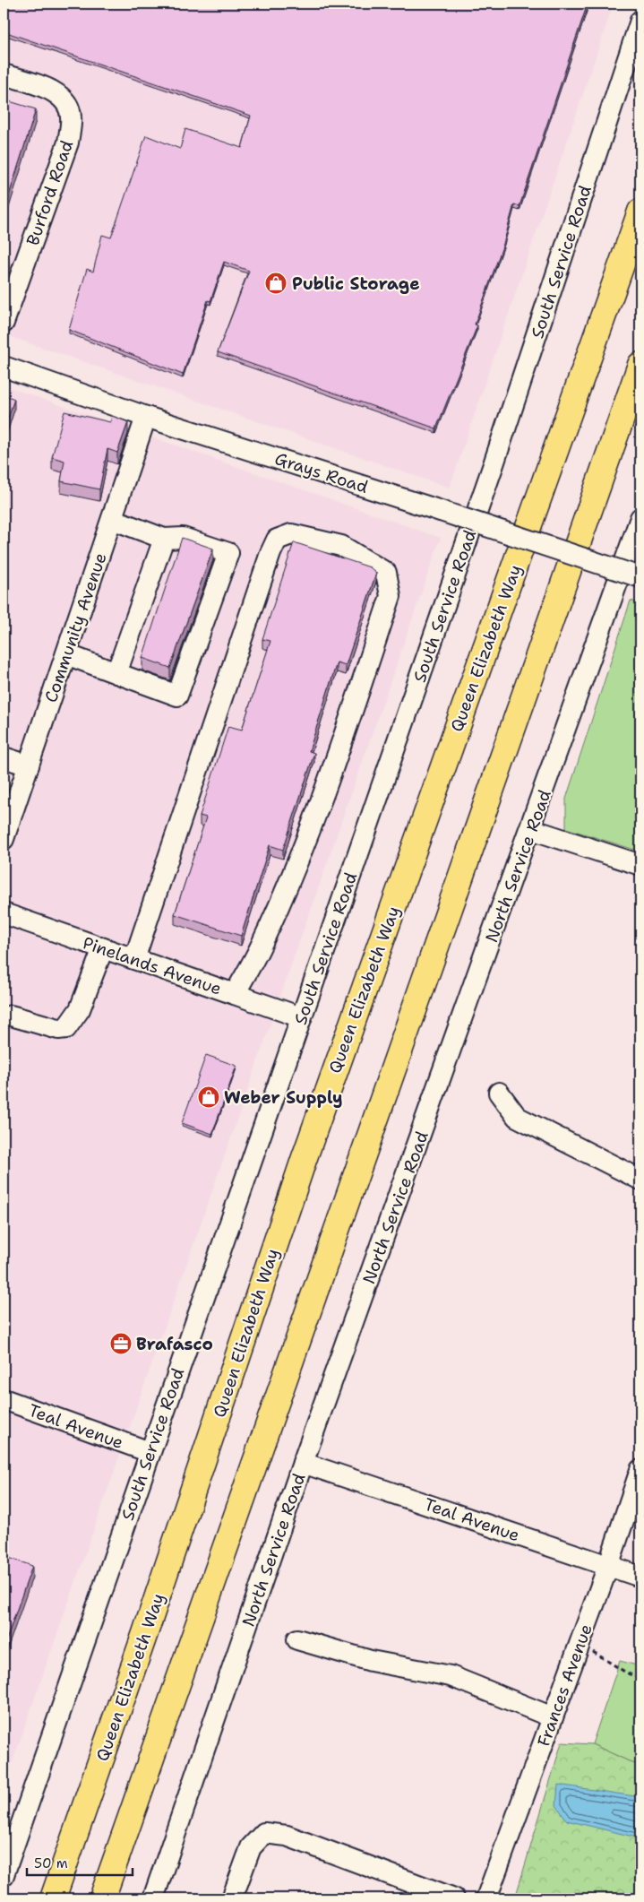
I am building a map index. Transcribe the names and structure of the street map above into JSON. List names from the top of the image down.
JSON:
{
  "streets": {
    "highway": ["Queen Elizabeth Way"],
    "street": [
      "Burford Road",
      "South Service Road",
      "Grays Road",
      "Community Avenue",
      "North Service Road",
      "Pinelands Avenue",
      "Teal Avenue",
      "Frances Avenue"
    ]
  },
  "crossings": [
    ["South Service Road", "Pinelands Avenue"],
    ["South Service Road", "Teal Avenue"],
    ["Grays Road", "Community Avenue"],
    ["North Service Road", "Teal Avenue"],
    ["Teal Avenue", "Frances Avenue"]
  ],
  "places": {
    "shop": ["Public Storage", "Weber Supply"],
    "office": ["Brafasco"]
  },
  "scale_bar": "50 m"
}
